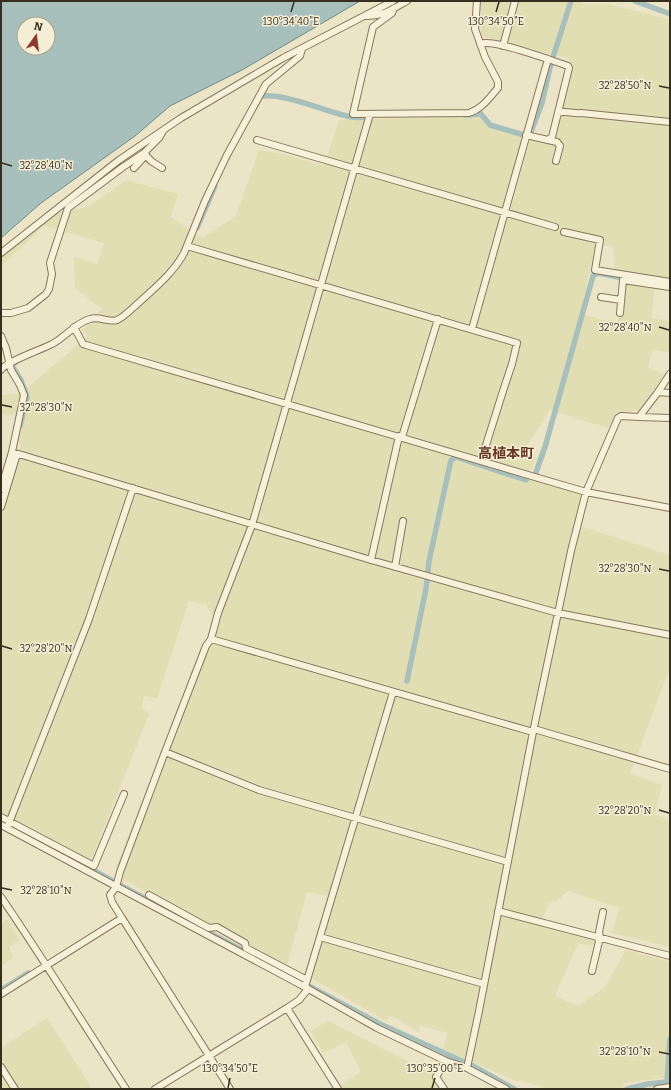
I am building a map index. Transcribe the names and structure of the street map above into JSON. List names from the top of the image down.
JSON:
{
  "districts": ["高植本町"],
  "north": "top",
  "coordinates": [
    "130°34'40\"E",
    "130°34'50\"E",
    "32°28'50\"N",
    "32°28'40\"N",
    "32°28'30\"N",
    "32°28'20\"N",
    "32°28'10\"N",
    "130°35'00\"E"
  ]
}
